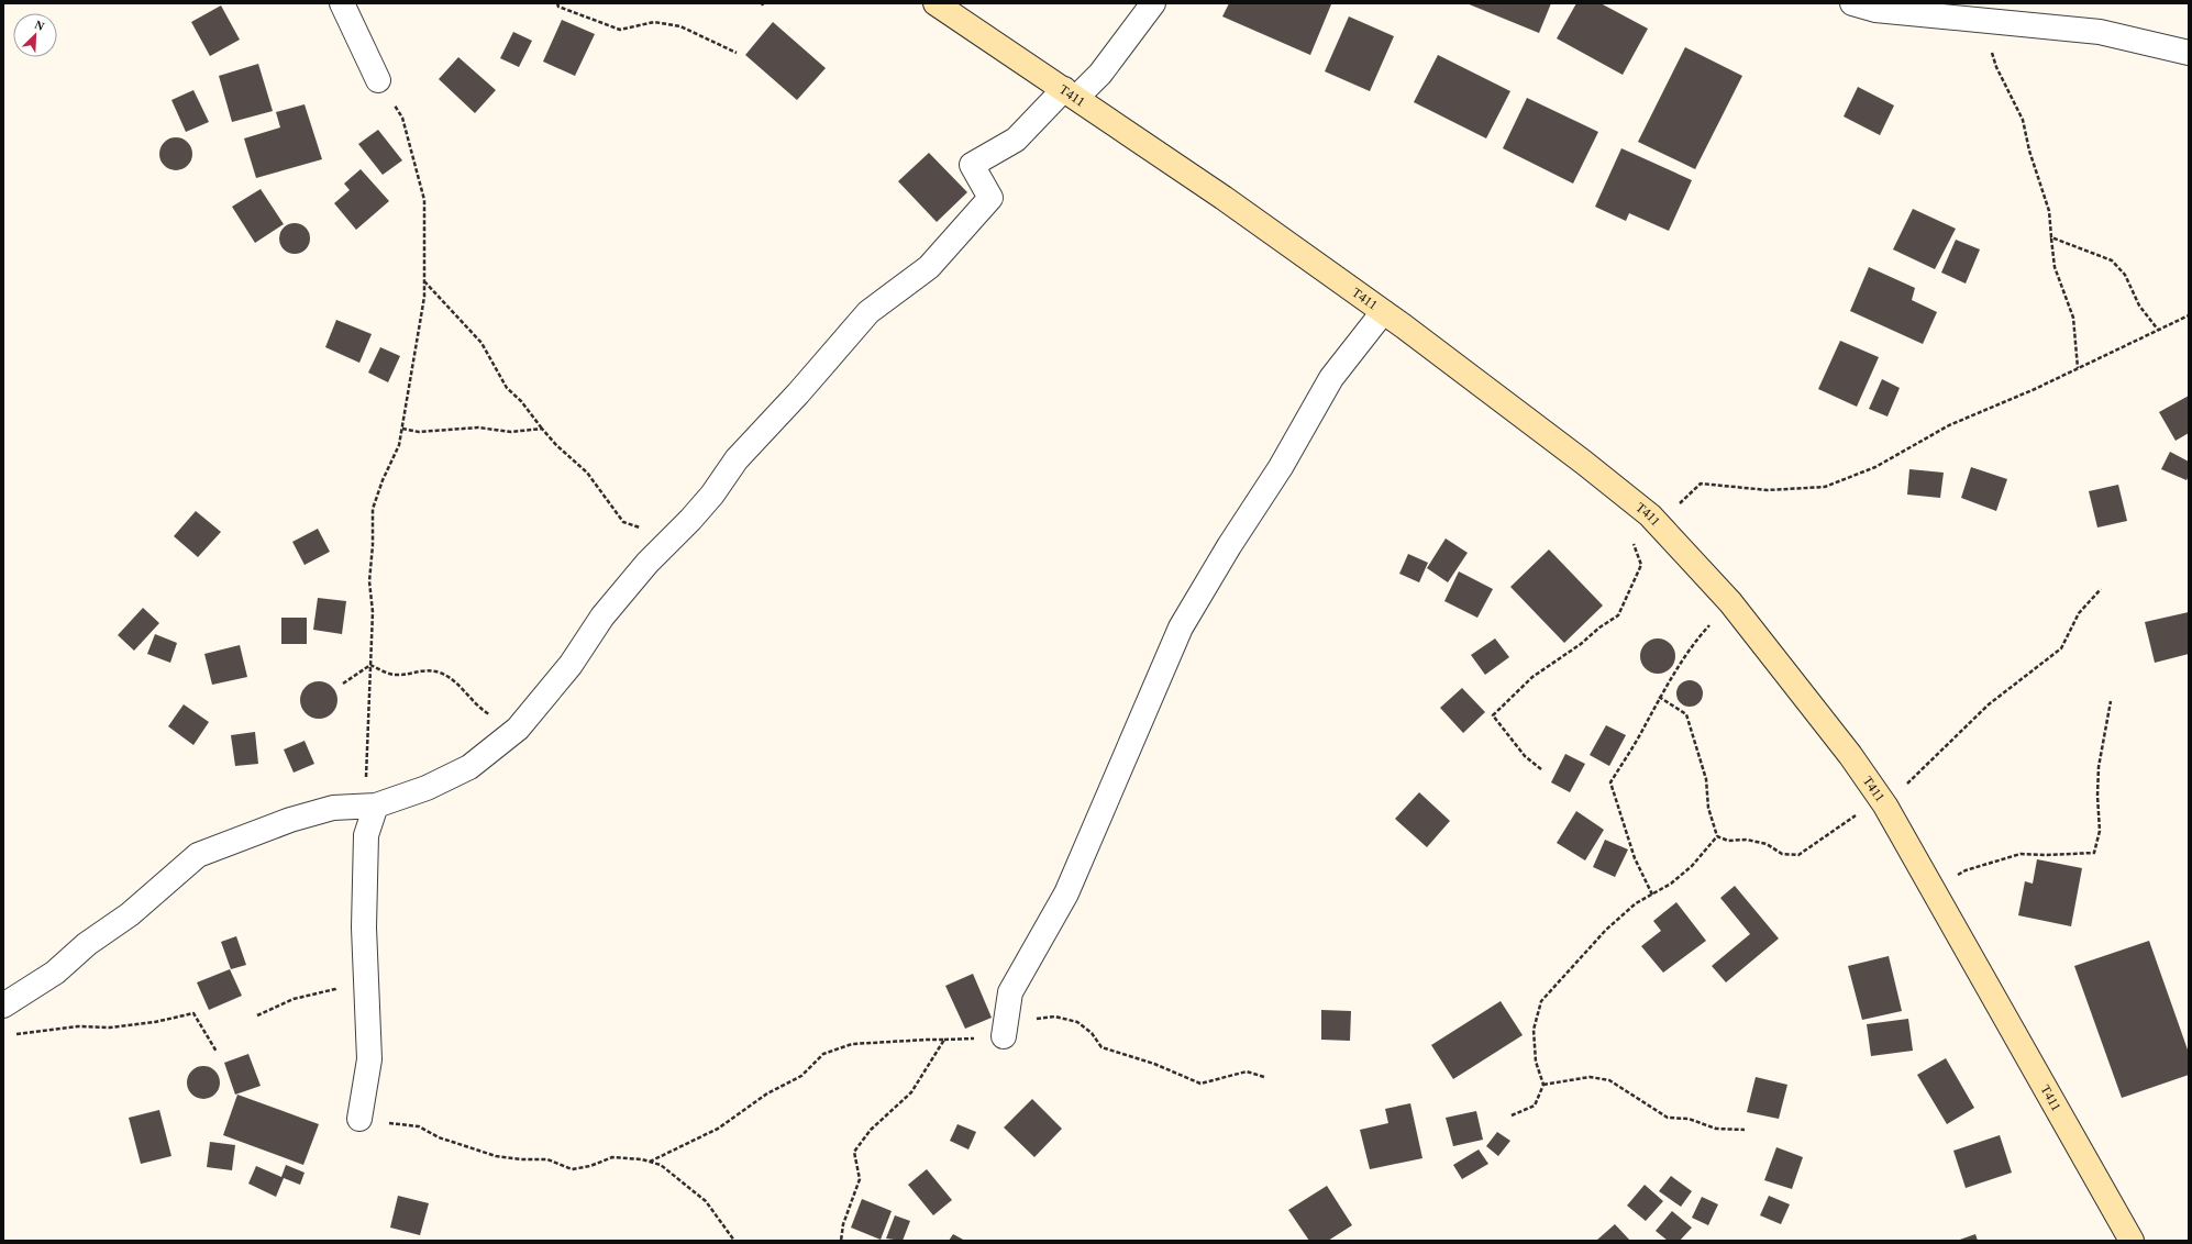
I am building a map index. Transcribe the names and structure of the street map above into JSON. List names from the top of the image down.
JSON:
{
  "streets": {
    "main road": ["T411"]
  },
  "north": "top right"
}
